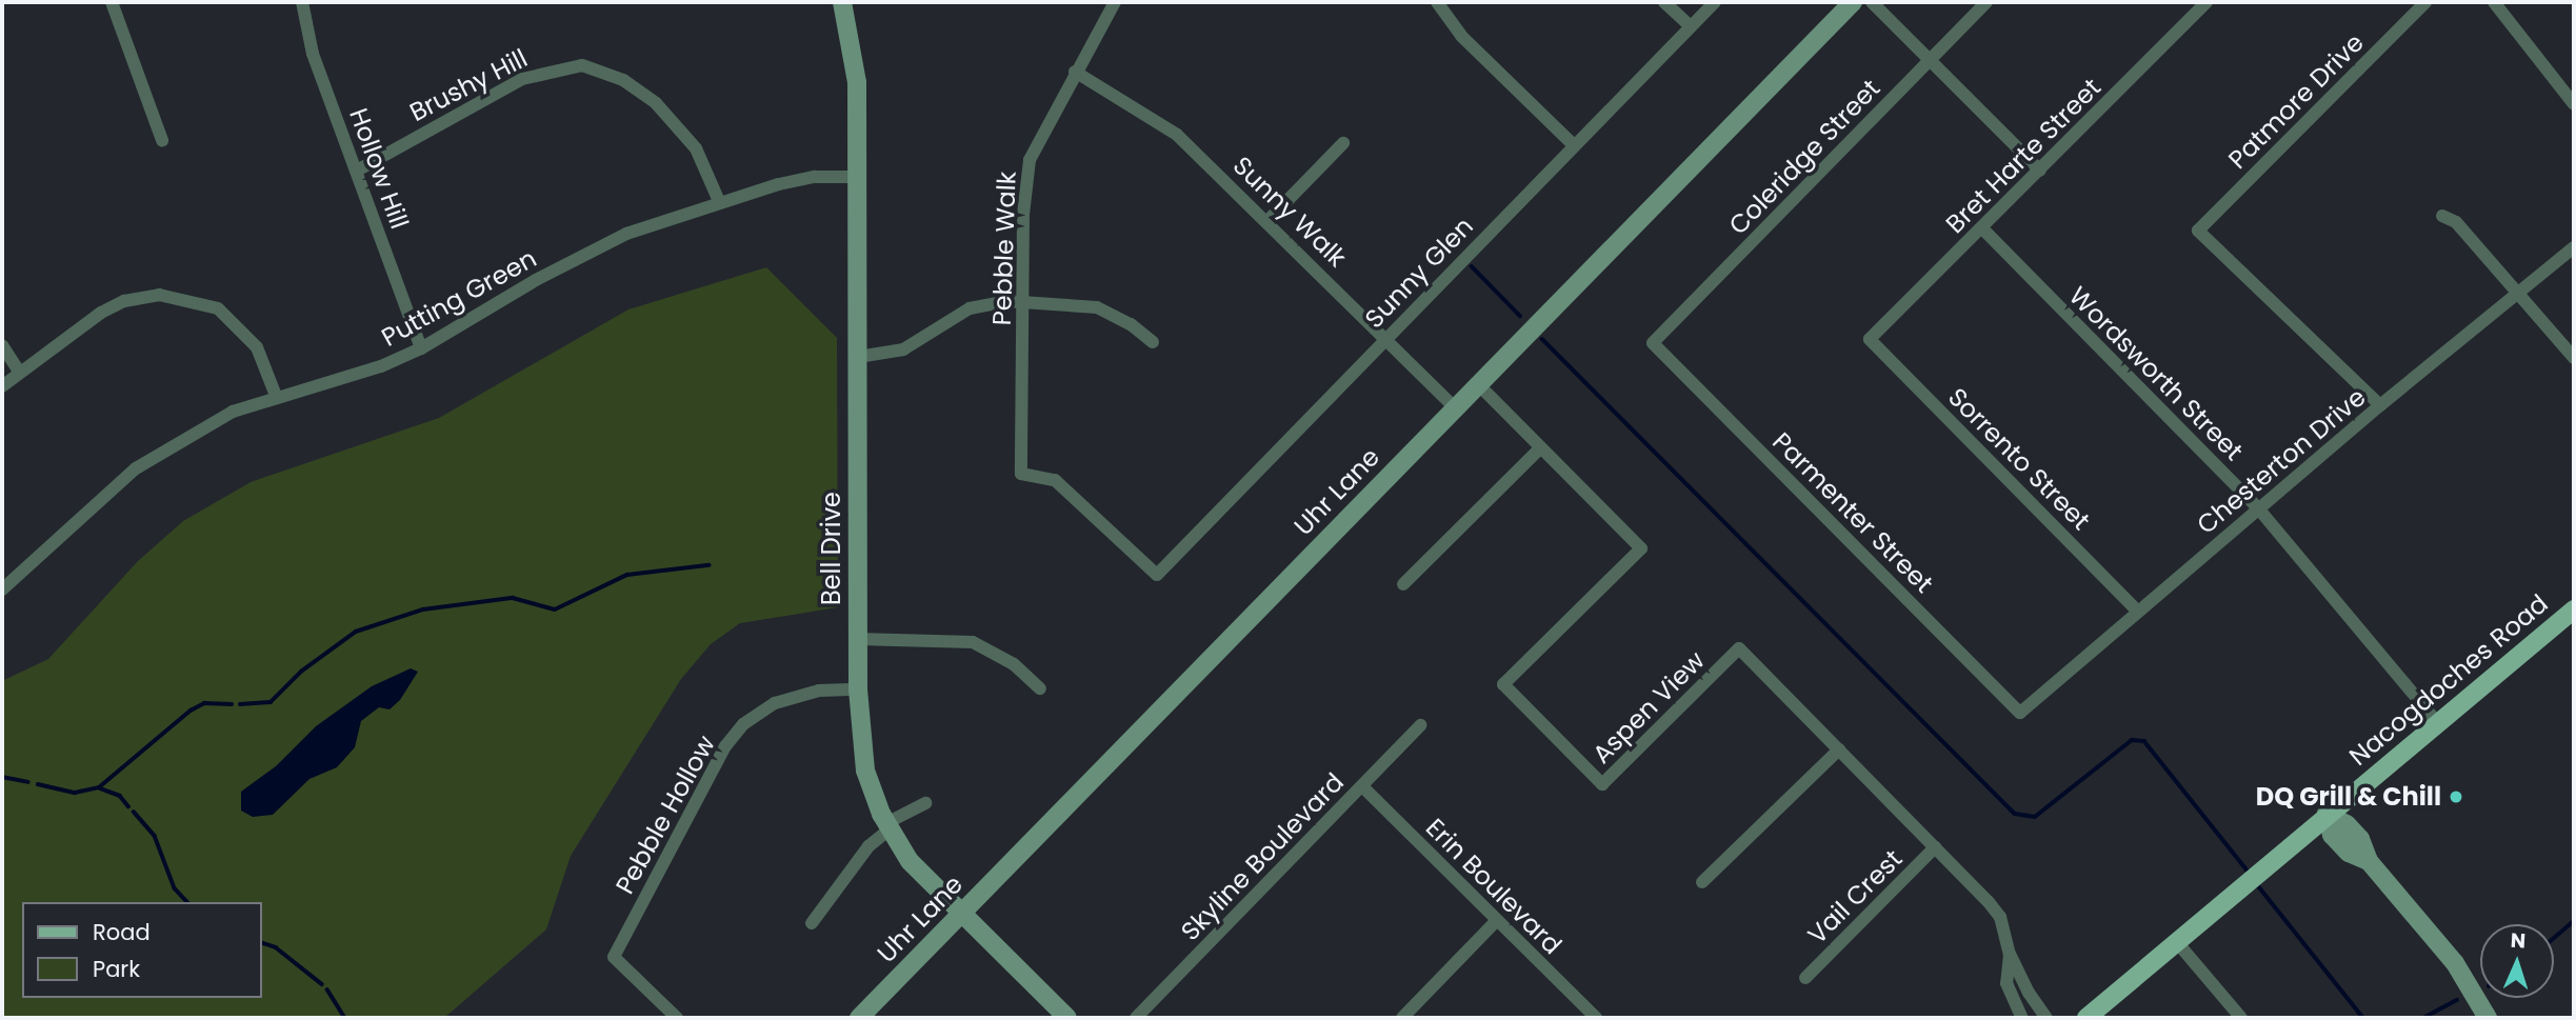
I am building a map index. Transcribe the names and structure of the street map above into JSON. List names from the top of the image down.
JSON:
{
  "streets": {
    "main road": ["Nacogdoches Road"],
    "street": [
      "Brushy Hill",
      "Patmore Drive",
      "Bret Harte Street",
      "Coleridge Street",
      "Hollow Hill",
      "Sunny Walk",
      "Pebble Walk",
      "Sunny Glen",
      "Putting Green",
      "Wordsworth Street",
      "Sorrento Street",
      "Chesterton Drive",
      "Uhr Lane",
      "Parmenter Street",
      "Bell Drive",
      "Aspen View",
      "Pebble Hollow",
      "Skyline Boulevard",
      "Erin Boulevard",
      "Vail Crest"
    ]
  },
  "crossings": [
    ["Brushy Hill", "Hollow Hill"],
    ["Brushy Hill", "Putting Green"],
    ["Patmore Drive", "Chesterton Drive"],
    ["Bret Harte Street", "Wordsworth Street"],
    ["Bret Harte Street", "Sorrento Street"],
    ["Coleridge Street", "Parmenter Street"],
    ["Hollow Hill", "Putting Green"],
    ["Sunny Walk", "Pebble Walk"],
    ["Sunny Walk", "Sunny Glen"],
    ["Sunny Walk", "Uhr Lane"],
    ["Pebble Walk", "Sunny Glen"],
    ["Putting Green", "Bell Drive"],
    ["Wordsworth Street", "Chesterton Drive"],
    ["Wordsworth Street", "Nacogdoches Road"],
    ["Sorrento Street", "Chesterton Drive"],
    ["Chesterton Drive", "Parmenter Street"],
    ["Uhr Lane", "Bell Drive"],
    ["Uhr Lane", "Aspen View"],
    ["Bell Drive", "Pebble Hollow"],
    ["Aspen View", "Vail Crest"],
    ["Skyline Boulevard", "Erin Boulevard"]
  ],
  "places": ["DQ Grill & Chill"],
  "legend": ["Road", "Park"],
  "north": "top"
}
